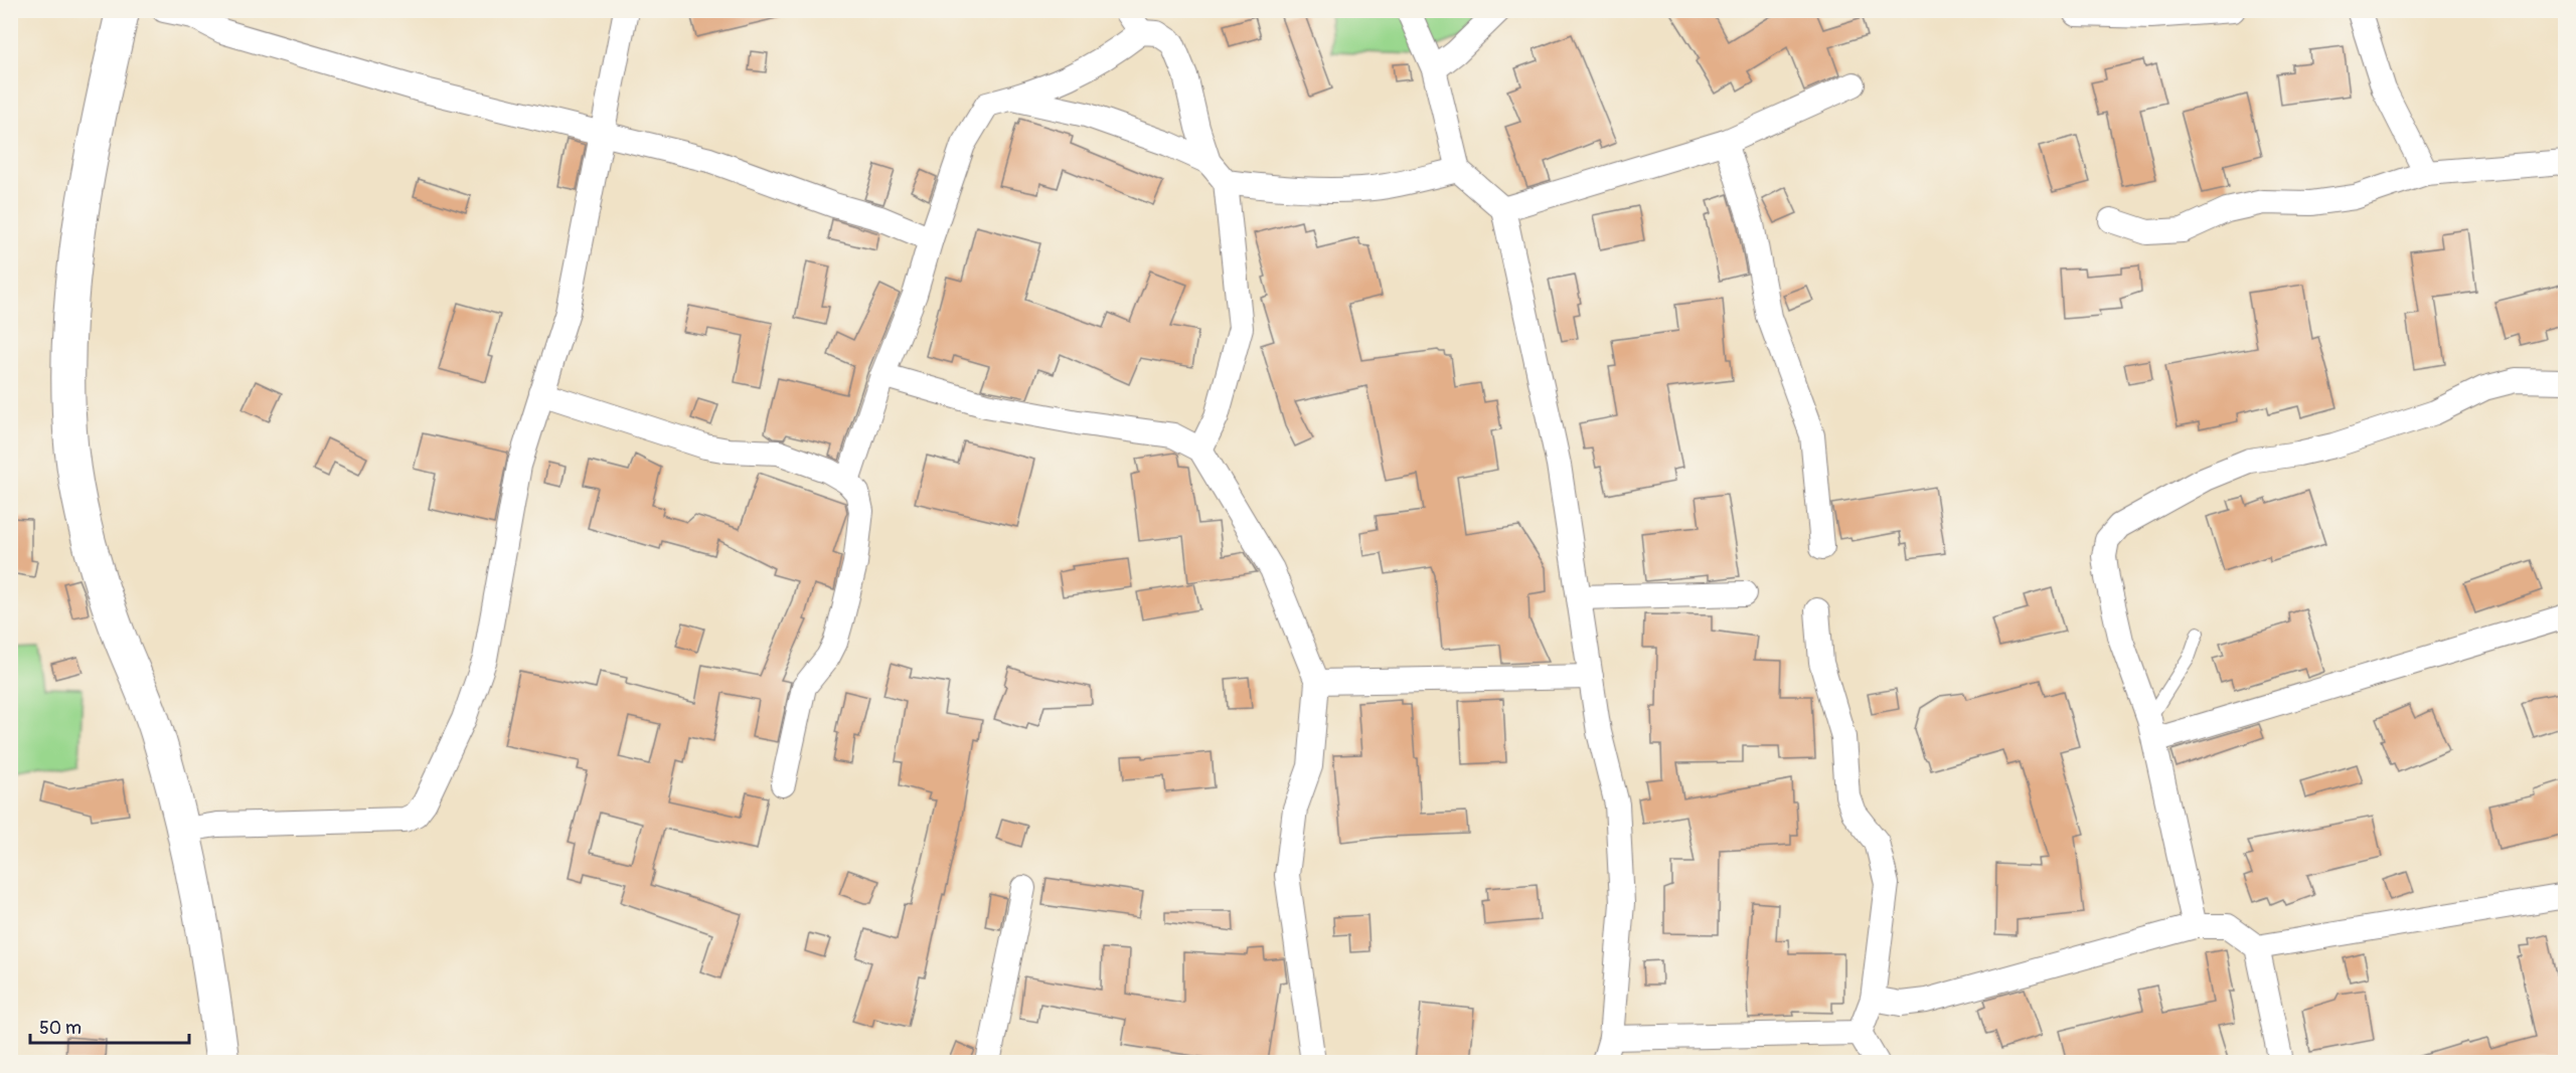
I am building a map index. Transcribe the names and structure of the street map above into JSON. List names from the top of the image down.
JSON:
{
  "scale_bar": "50 m"
}
